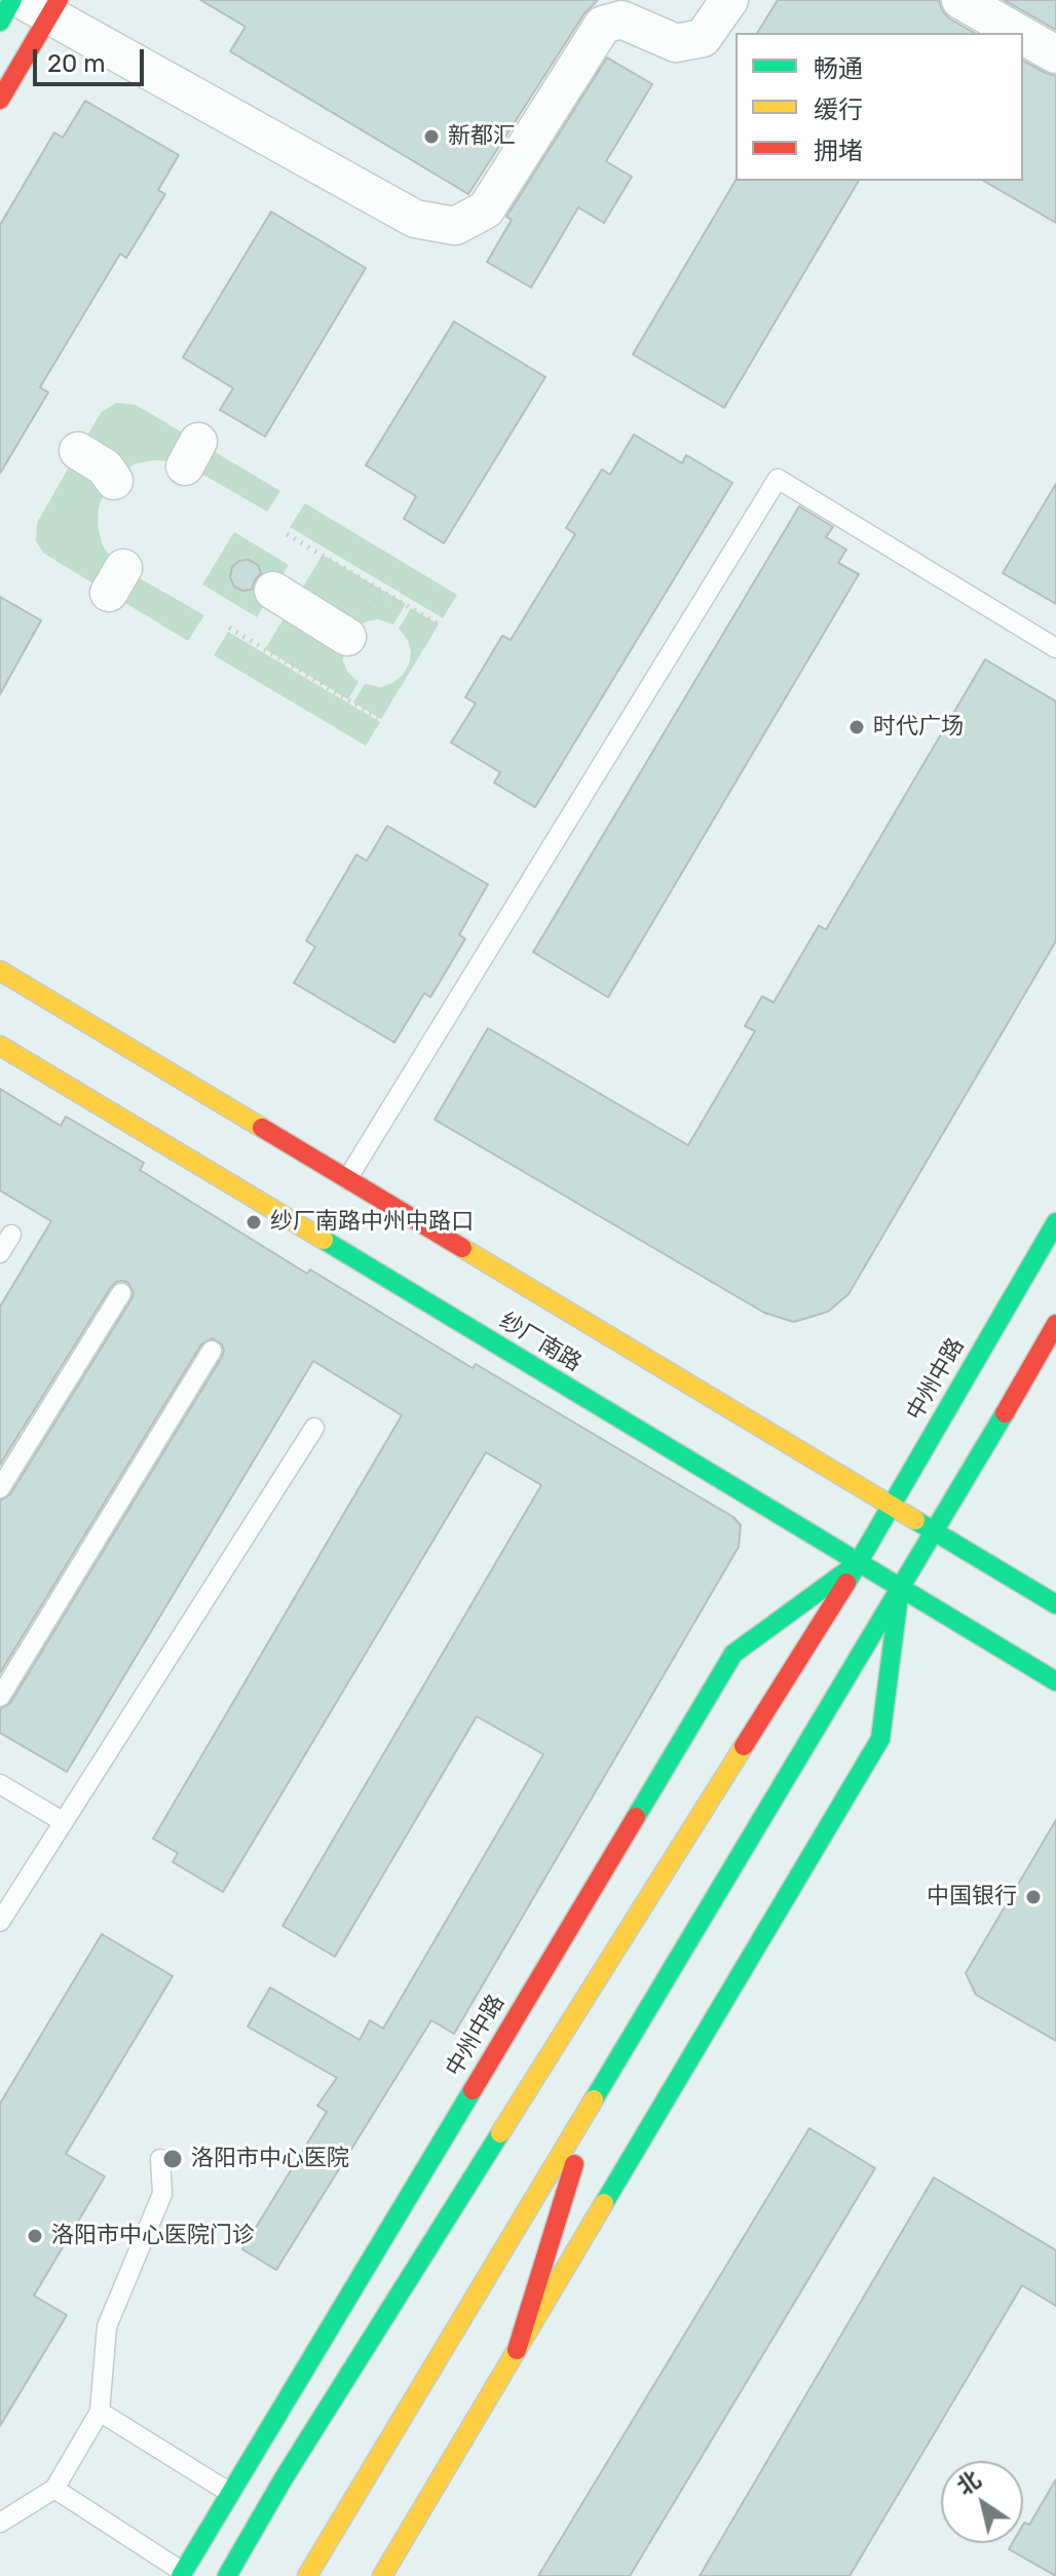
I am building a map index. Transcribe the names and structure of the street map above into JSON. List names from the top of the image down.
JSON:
{
  "streets": {
    "main road": ["纱厂南路", "中州中路"]
  },
  "crossings": [
    ["纱厂南路", "中州中路"]
  ],
  "places": [
    "新都汇",
    "时代广场",
    "纱厂南路中州中路口",
    "中国银行",
    "洛阳市中心医院",
    "洛阳市中心医院门诊"
  ],
  "legend": ["畅通", "缓行", "拥堵"],
  "scale_bar": "20 m",
  "north": "top left"
}
